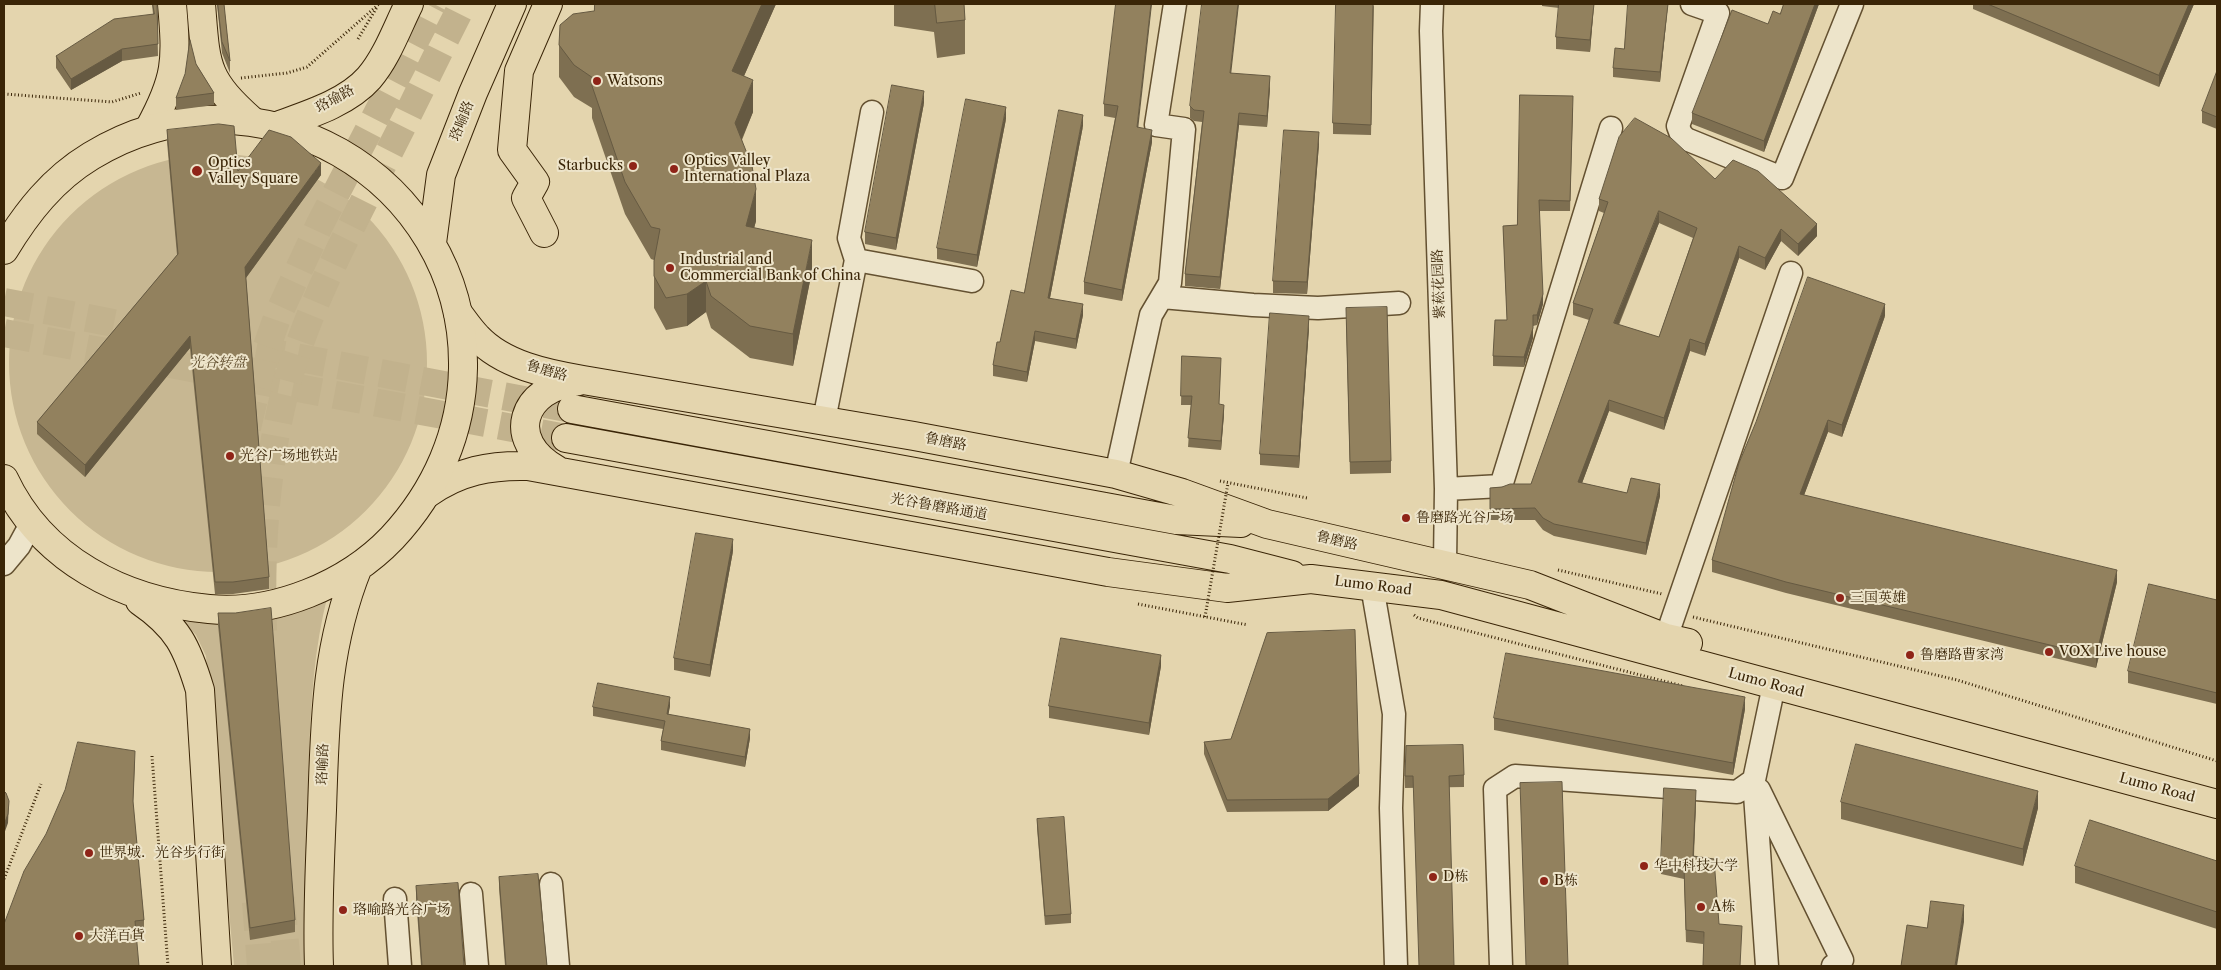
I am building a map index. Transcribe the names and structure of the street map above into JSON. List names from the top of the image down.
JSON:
{
  "streets": {
    "main road": [
      "珞瑜路",
      "珞喻路",
      "鲁磨路",
      "光谷鲁磨路通道",
      "Lumo Road"
    ],
    "street": ["紫菘花园路"]
  },
  "crossings": [
    ["紫菘花园路", "鲁磨路"],
    ["紫菘花园路", "Lumo Road"],
    ["鲁磨路", "Lumo Road"],
    ["光谷鲁磨路通道", "Lumo Road"]
  ],
  "parks": ["光谷转盘"],
  "places": [
    "Watsons",
    "Starbucks",
    "Optics Valley International Plaza",
    "Optics Valley Square",
    "Industrial and Commercial Bank of China",
    "光谷广场地铁站",
    "鲁磨路光谷广场",
    "三国英雄",
    "VOX Live house",
    "鲁磨路曹家湾",
    "世界城．光谷步行街",
    "华中科技大学",
    "D栋",
    "B栋",
    "A栋",
    "珞喻路光谷广场",
    "大洋百貨"
  ]
}
